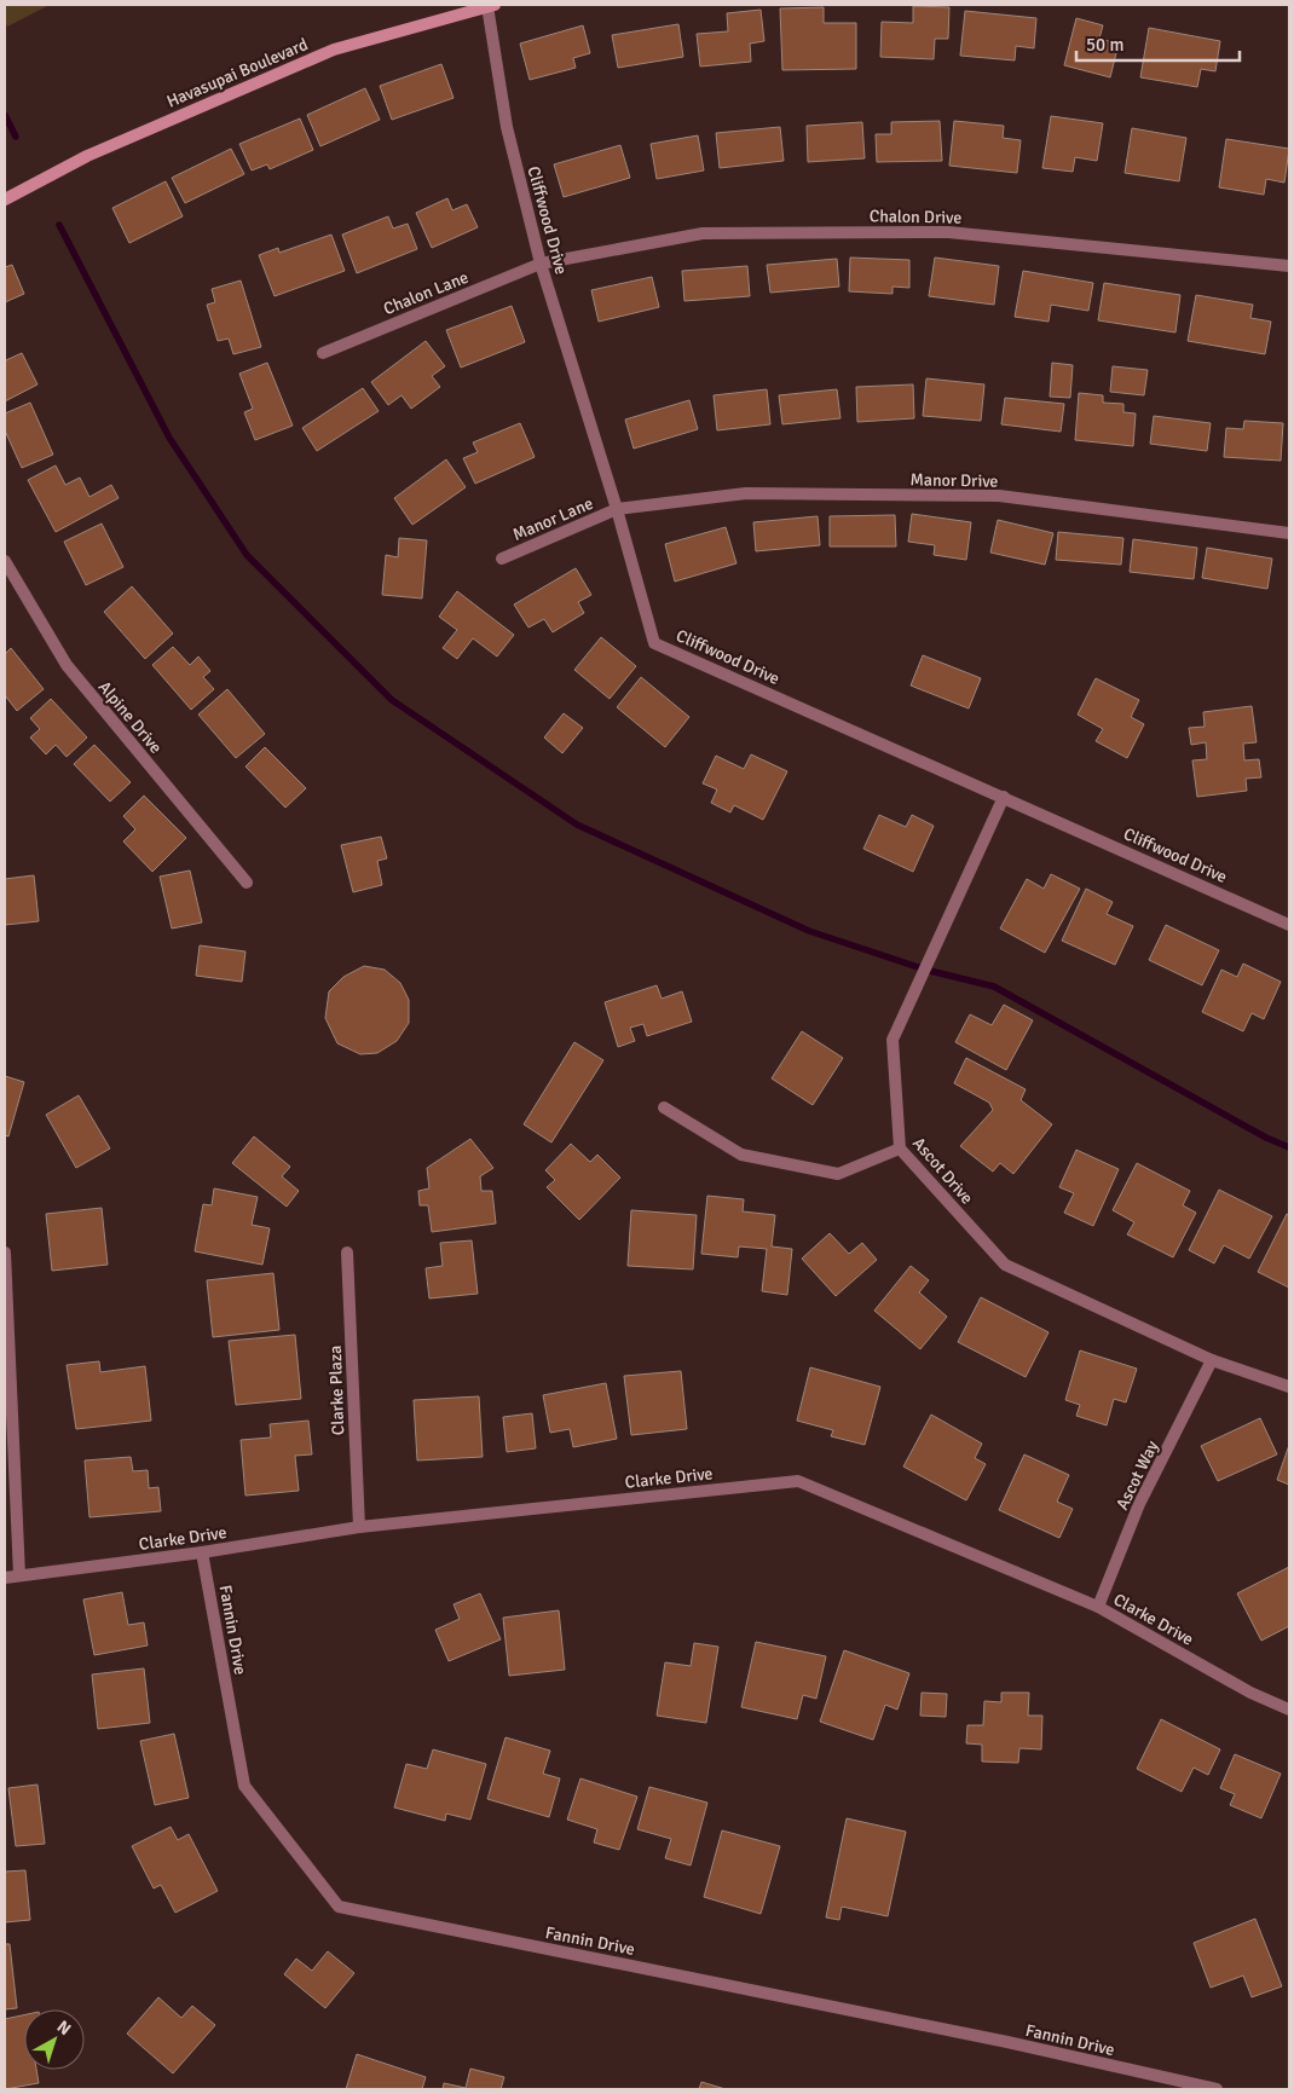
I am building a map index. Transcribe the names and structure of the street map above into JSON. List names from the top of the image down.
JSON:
{
  "streets": {
    "street": [
      "Havasupai Boulevard",
      "Chalon Drive",
      "Cliffwood Drive",
      "Chalon Lane",
      "Manor Drive",
      "Manor Lane",
      "Alpine Drive",
      "Ascot Drive",
      "Clarke Plaza",
      "Ascot Way",
      "Clarke Drive",
      "Fannin Drive"
    ]
  },
  "crossings": [
    ["Havasupai Boulevard", "Cliffwood Drive"],
    ["Chalon Drive", "Cliffwood Drive"],
    ["Chalon Drive", "Chalon Lane"],
    ["Cliffwood Drive", "Chalon Lane"],
    ["Cliffwood Drive", "Manor Drive"],
    ["Cliffwood Drive", "Manor Lane"],
    ["Cliffwood Drive", "Ascot Drive"],
    ["Manor Drive", "Manor Lane"],
    ["Ascot Drive", "Ascot Way"],
    ["Clarke Plaza", "Clarke Drive"],
    ["Ascot Way", "Clarke Drive"],
    ["Clarke Drive", "Fannin Drive"]
  ],
  "scale_bar": "50 m",
  "north": "top right"
}
